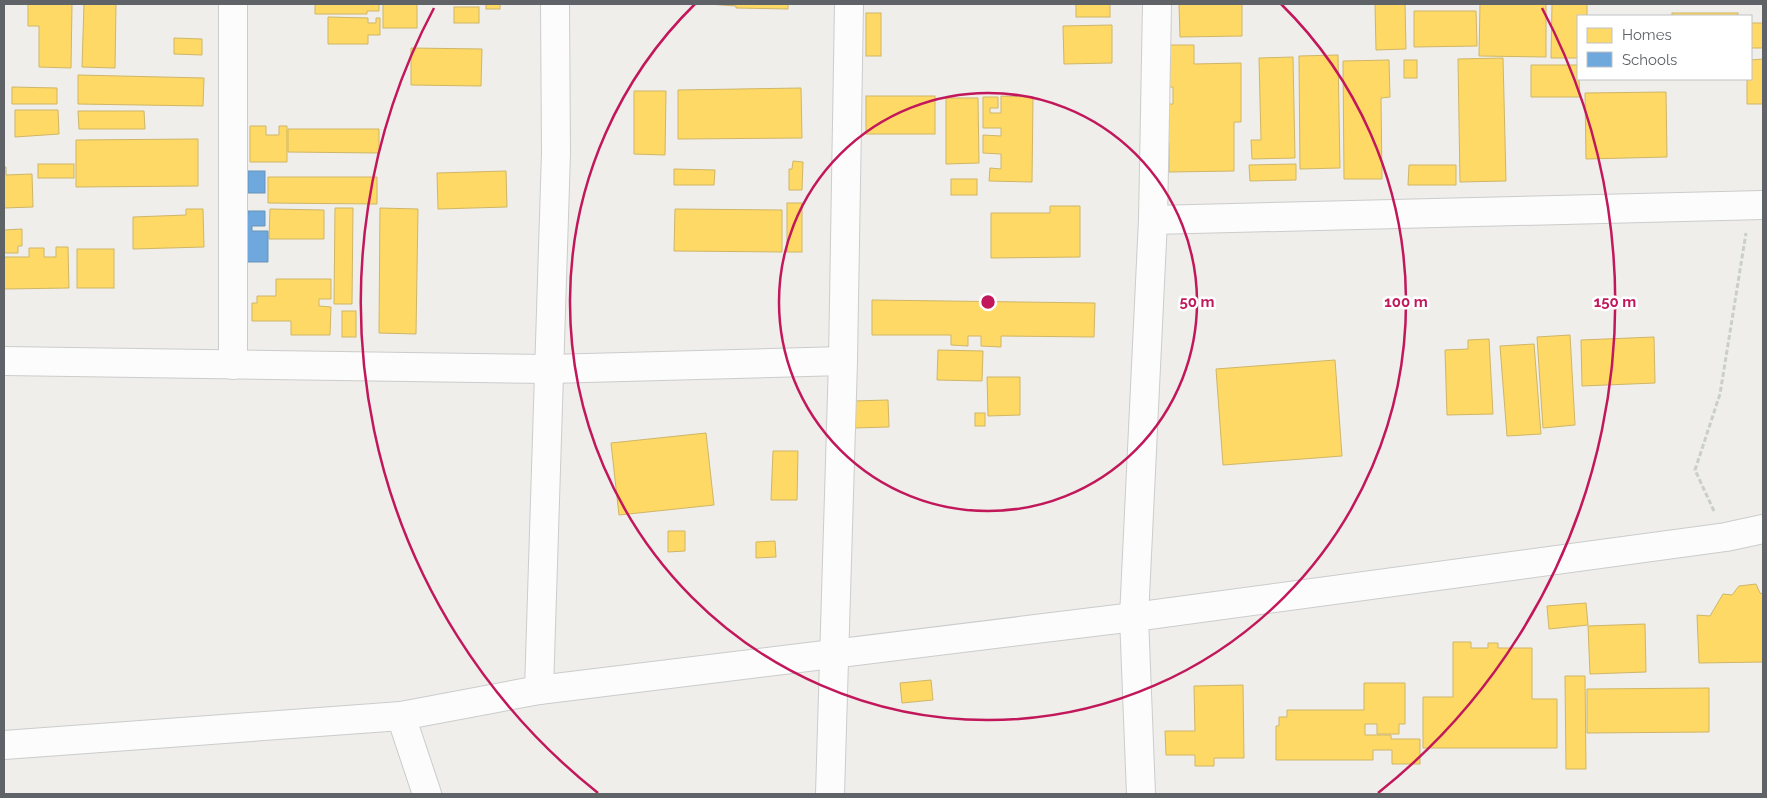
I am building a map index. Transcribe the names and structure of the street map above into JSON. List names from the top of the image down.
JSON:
{
  "legend": ["Homes", "Schools"],
  "rings": ["50 m", "100 m", "150 m"]
}
